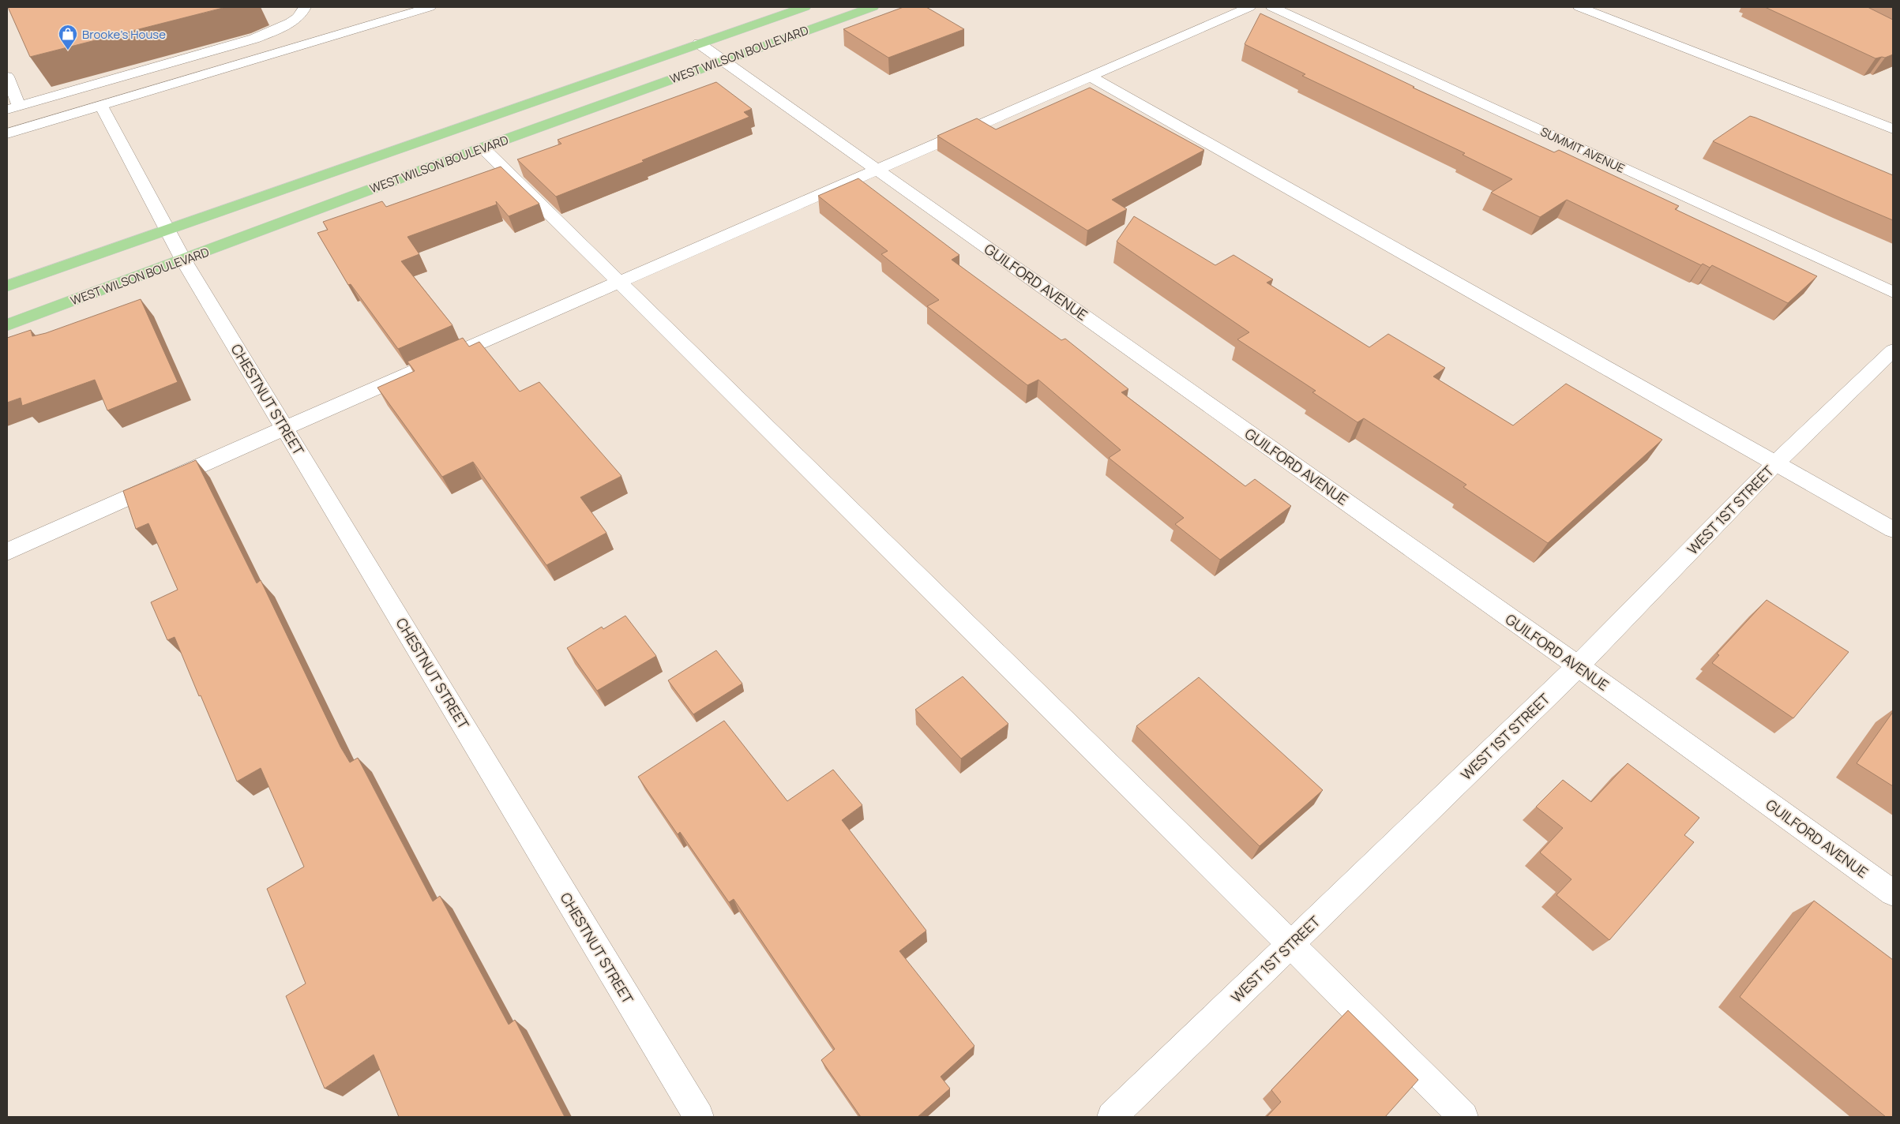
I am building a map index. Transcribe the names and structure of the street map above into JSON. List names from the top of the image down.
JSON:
{
  "streets": {
    "main road": ["WEST WILSON BOULEVARD"],
    "street": [
      "SUMMIT AVENUE",
      "GUILFORD AVENUE",
      "CHESTNUT STREET",
      "WEST 1ST STREET"
    ]
  },
  "crossings": [
    ["WEST WILSON BOULEVARD", "GUILFORD AVENUE"],
    ["WEST WILSON BOULEVARD", "CHESTNUT STREET"],
    ["GUILFORD AVENUE", "WEST 1ST STREET"]
  ],
  "places": {
    "shop": ["Brooke's House"]
  }
}
